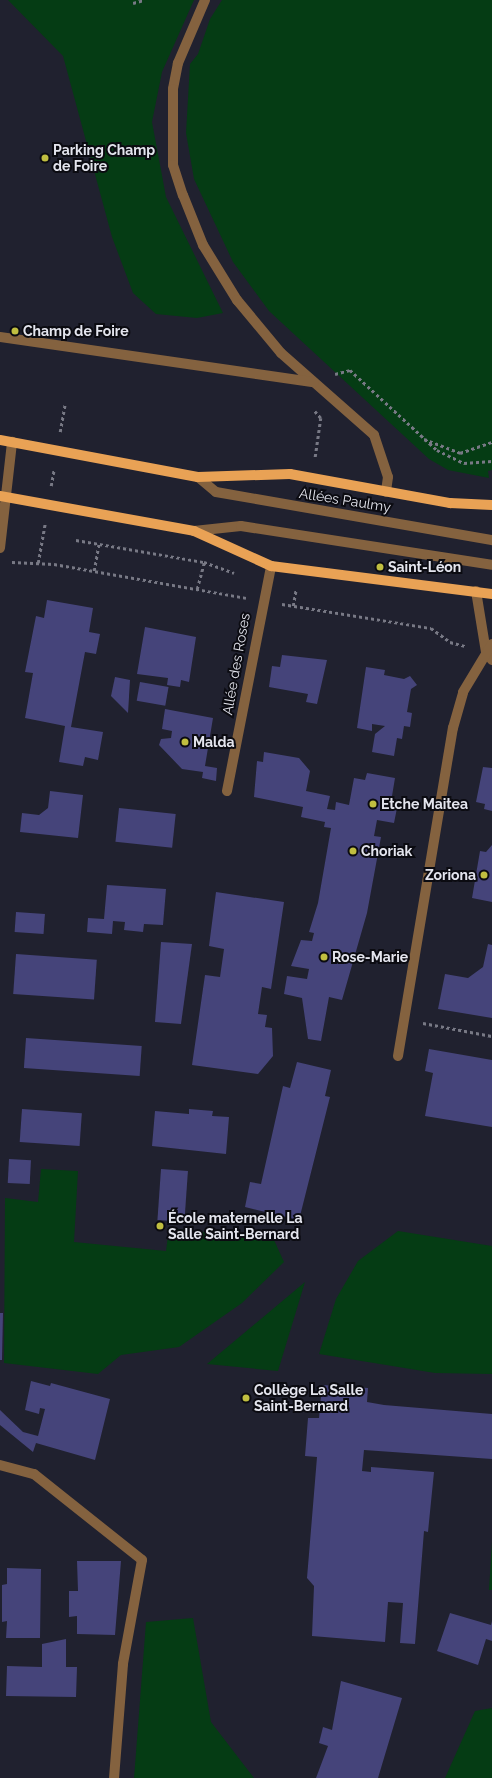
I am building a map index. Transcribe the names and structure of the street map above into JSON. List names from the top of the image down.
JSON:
{
  "streets": {
    "main road": ["Allées Paulmy"],
    "street": ["Allée des Roses"]
  },
  "places": [
    "Parking Champ de Foire",
    "Champ de Foire",
    "Saint-Léon",
    "Malda",
    "Etche Maitea",
    "Choriak",
    "Zoriona",
    "Rose-Marie",
    "École maternelle La Salle Saint-Bernard",
    "Collège La Salle Saint-Bernard"
  ]
}
